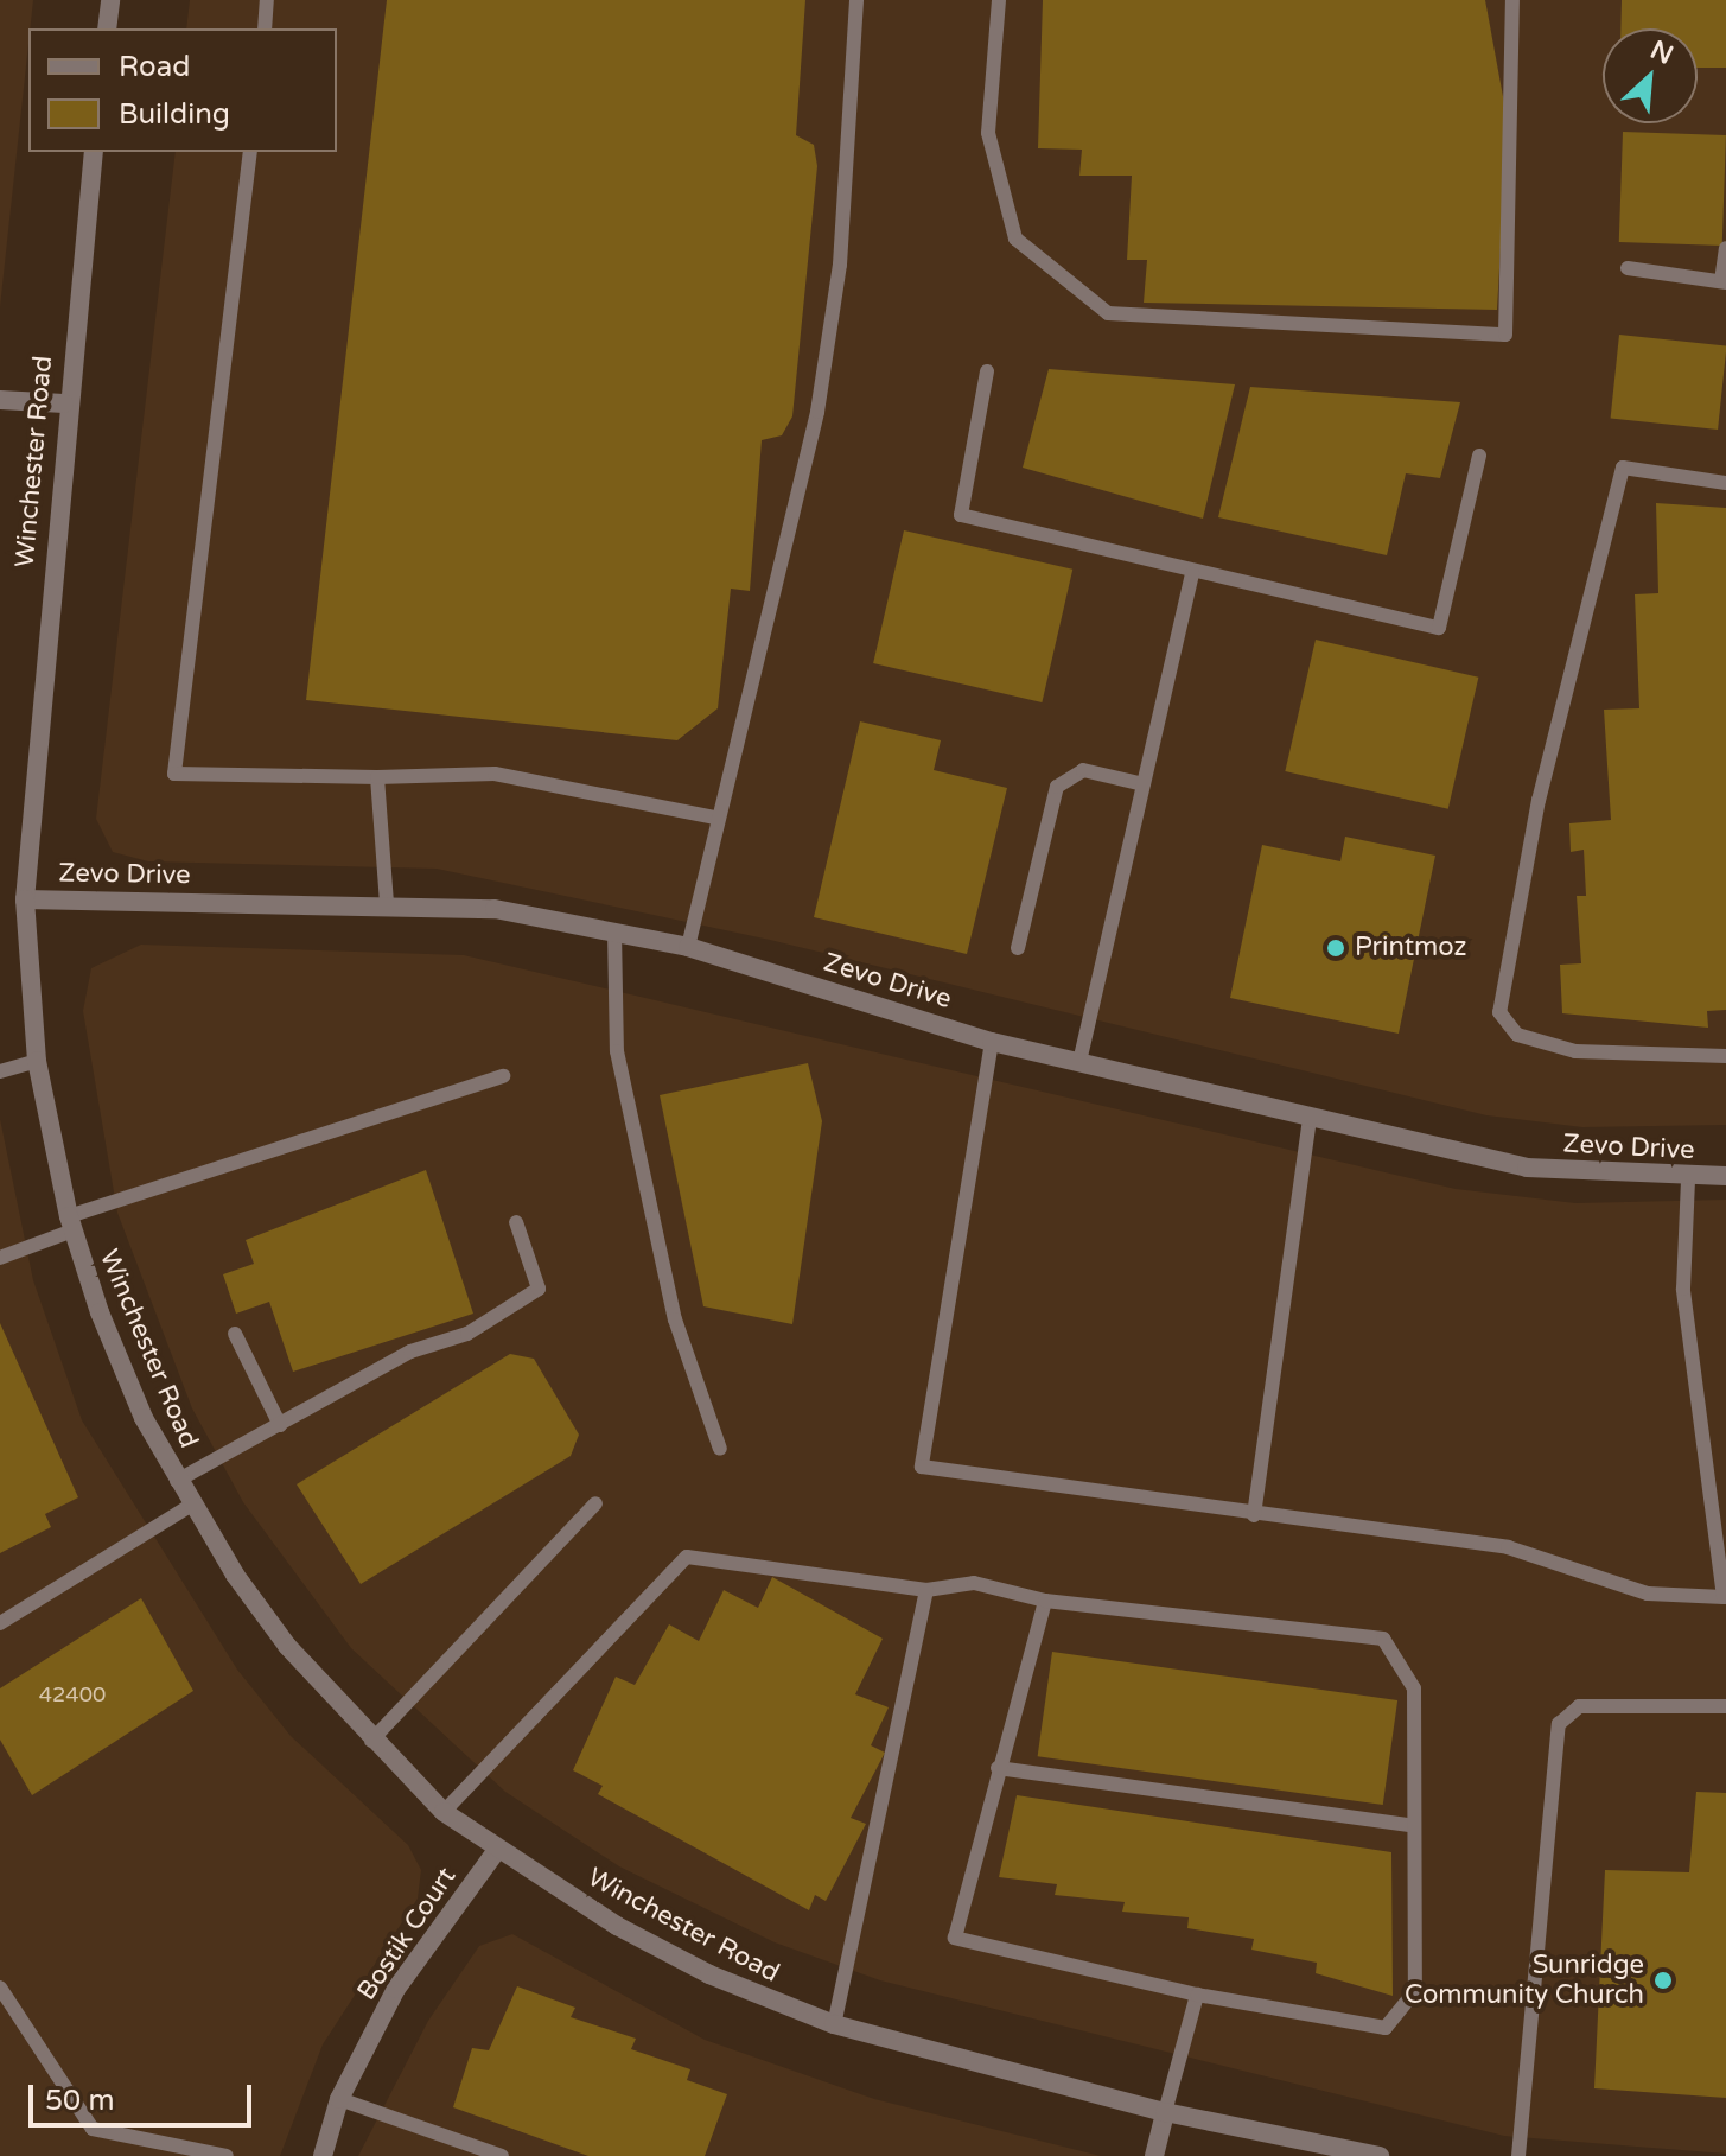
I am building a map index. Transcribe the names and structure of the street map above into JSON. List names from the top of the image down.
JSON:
{
  "streets": {
    "street": ["Winchester Road", "Zevo Drive", "Bostik Court"]
  },
  "crossings": [
    ["Winchester Road", "Zevo Drive"],
    ["Winchester Road", "Bostik Court"]
  ],
  "places": ["Printmoz", "Sunridge Community Church"],
  "house_numbers": ["42400"],
  "legend": ["Road", "Building"],
  "scale_bar": "50 m",
  "north": "top right"
}
